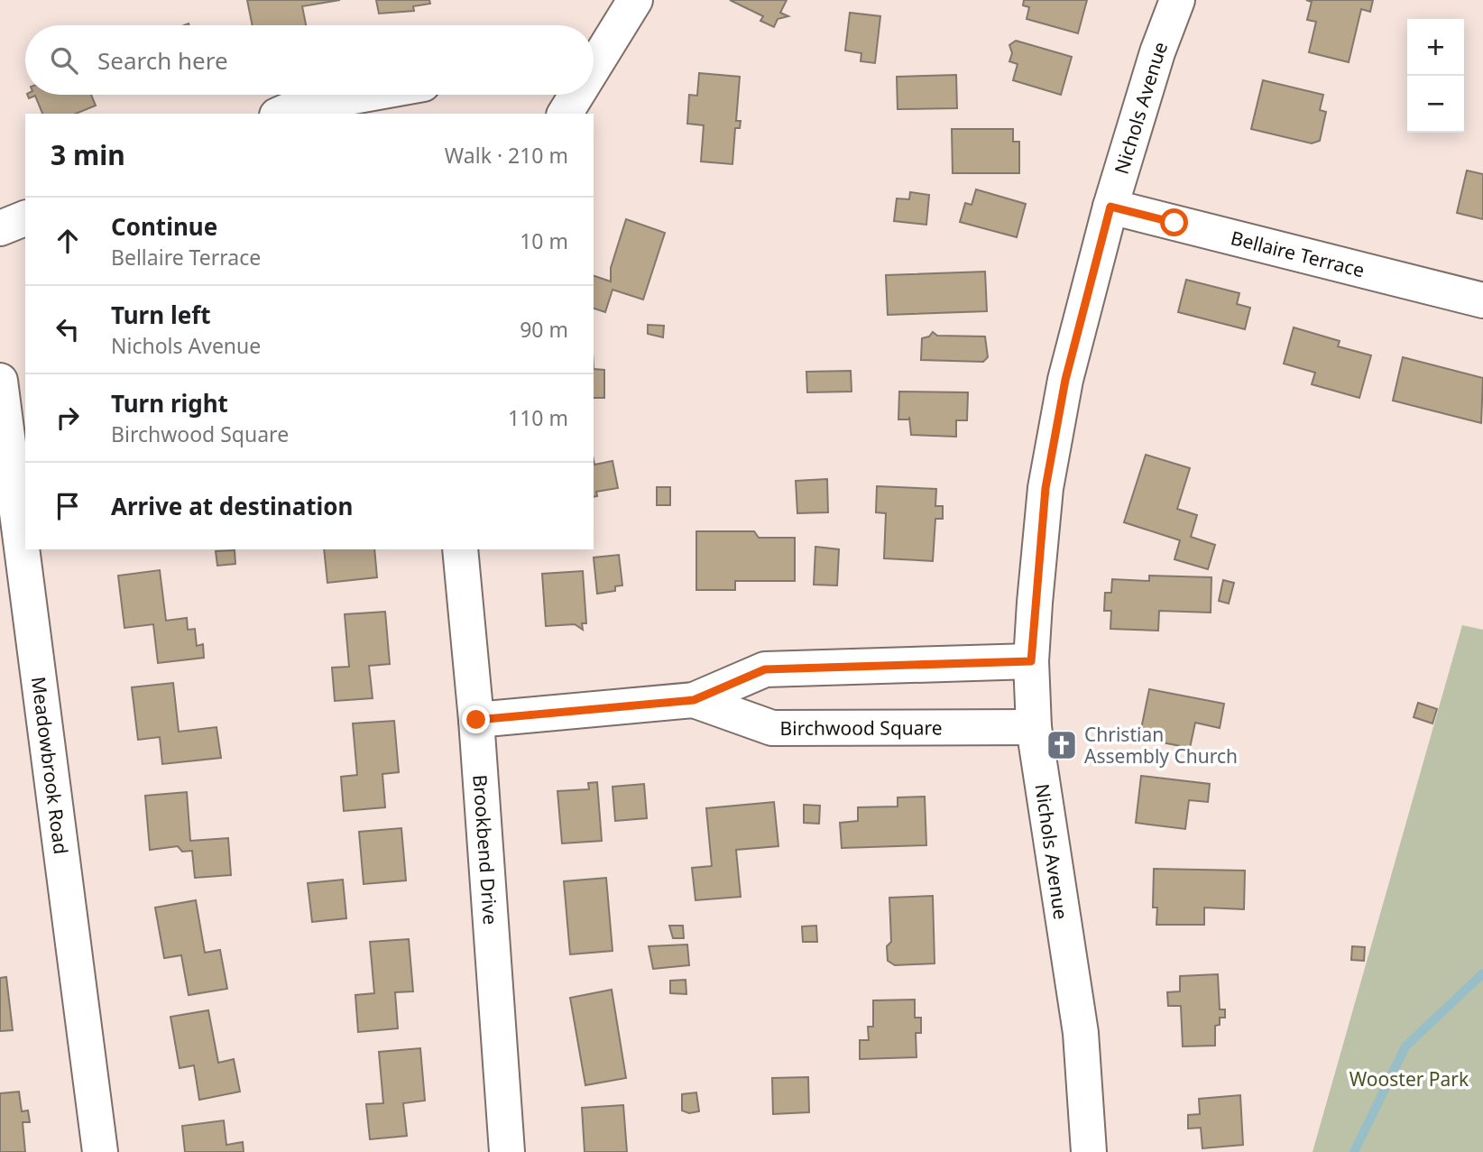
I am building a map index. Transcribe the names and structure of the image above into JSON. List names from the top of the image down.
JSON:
{
  "streets": {
    "street": [
      "Nichols Avenue",
      "Bellaire Terrace",
      "Birchwood Square",
      "Meadowbrook Road",
      "Brookbend Drive"
    ]
  },
  "crossings": [
    ["Nichols Avenue", "Bellaire Terrace"],
    ["Nichols Avenue", "Birchwood Square"],
    ["Birchwood Square", "Brookbend Drive"]
  ],
  "parks": ["Wooster Park"],
  "places": {
    "church": ["Christian Assembly Church"]
  },
  "page": {
    "map_buttons": ["+", "−"],
    "search": "Search here",
    "heading": ["3 min", "Walk · 210 m"],
    "list": [
      ["Continue", "Bellaire Terrace", "10 m"],
      ["Turn left", "Nichols Avenue", "90 m"],
      ["Turn right", "Birchwood Square", "110 m"],
      "Arrive at destination"
    ]
  }
}
